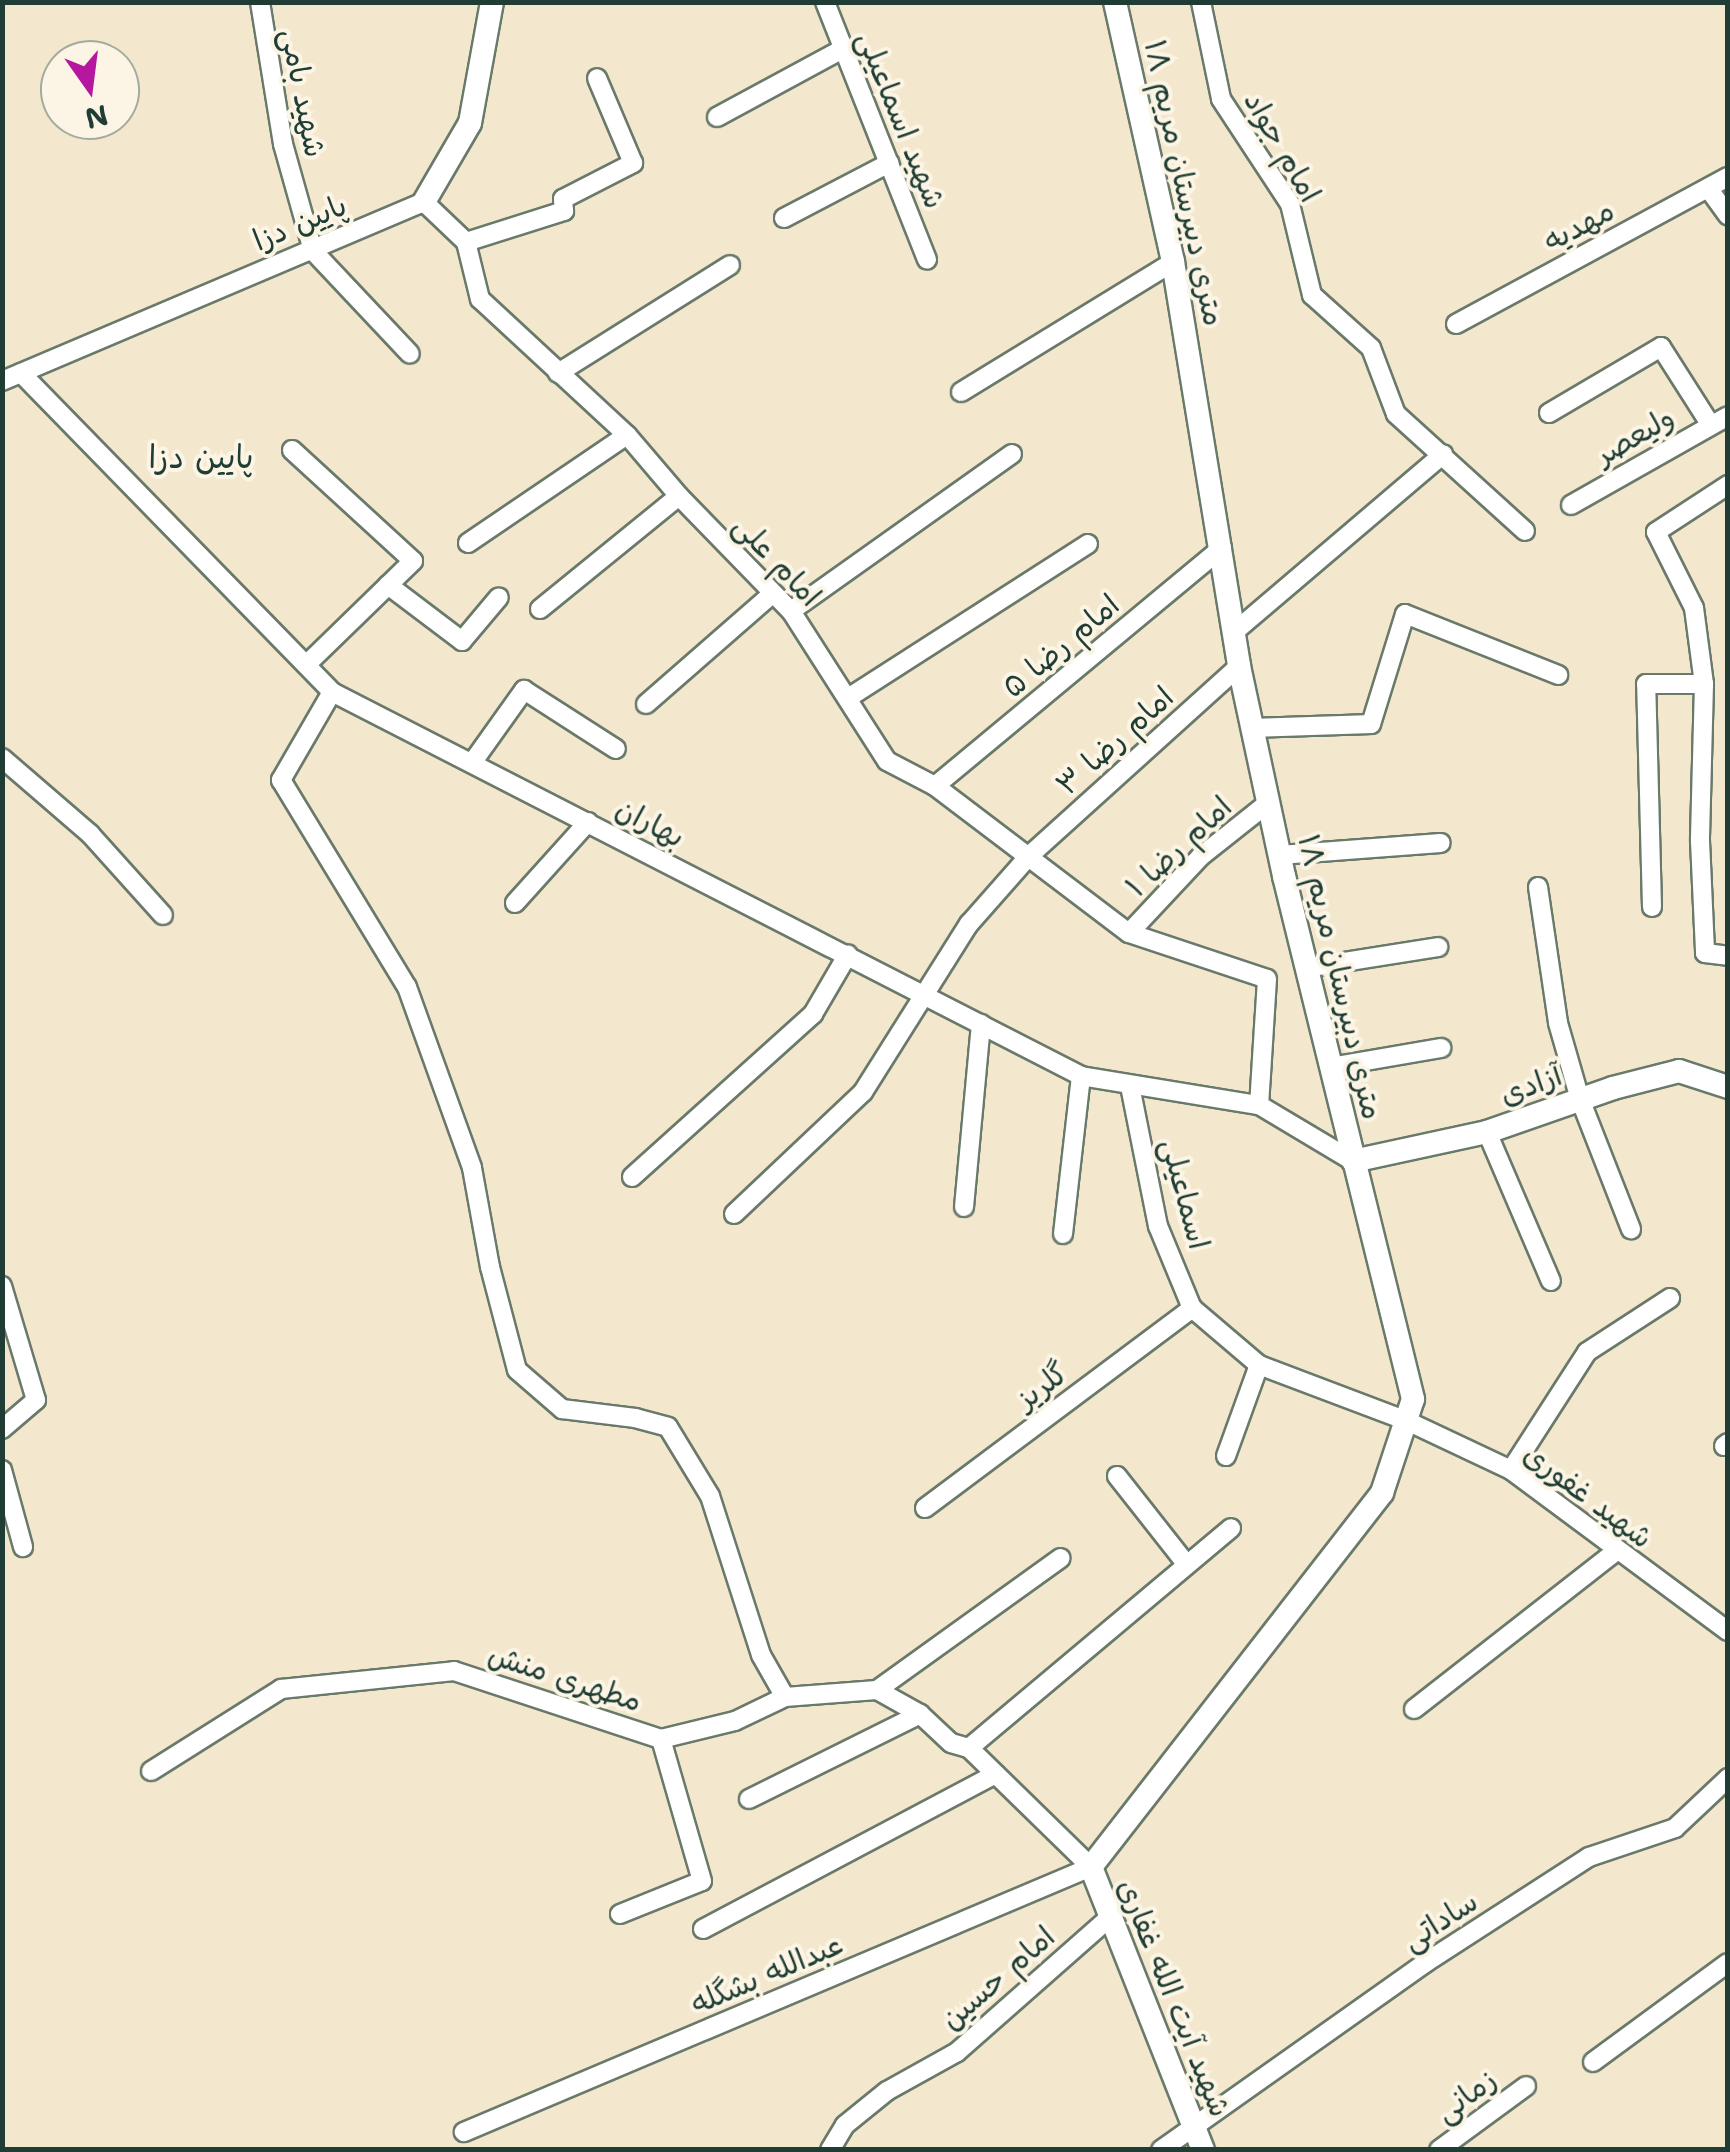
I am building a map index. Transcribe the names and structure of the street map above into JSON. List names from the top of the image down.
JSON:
{
  "streets": {
    "street": [
      "شهید بامی",
      "شهید اسماعیلی",
      "امام جواد",
      "۱۸ متری دبیرستان مریم",
      "پایین دزا",
      "مهدیه",
      "ولیعصر",
      "امام علی",
      "امام رضا ۵",
      "امام رضا ۳",
      "بهاران",
      "امام رضا ۱",
      "آزادی",
      "اسماعیلی",
      "گلریز",
      "شهید غفوری",
      "مطهری منش",
      "ساداتی",
      "عبدالله بشگله",
      "امام حسین",
      "شهید آیت الله غفاری",
      "زمانی"
    ]
  },
  "crossings": [
    ["شهید بامی", "پایین دزا"],
    ["۱۸ متری دبیرستان مریم", "امام رضا ۵"],
    ["۱۸ متری دبیرستان مریم", "امام رضا ۳"],
    ["۱۸ متری دبیرستان مریم", "بهاران"],
    ["۱۸ متری دبیرستان مریم", "امام رضا ۱"],
    ["۱۸ متری دبیرستان مریم", "آزادی"],
    ["۱۸ متری دبیرستان مریم", "اسماعیلی"],
    ["۱۸ متری دبیرستان مریم", "شهید غفوری"],
    ["۱۸ متری دبیرستان مریم", "عبدالله بشگله"],
    ["۱۸ متری دبیرستان مریم", "شهید آیت الله غفاری"],
    ["پایین دزا", "بهاران"],
    ["امام علی", "امام رضا ۵"],
    ["امام علی", "امام رضا ۳"],
    ["امام علی", "بهاران"],
    ["امام علی", "امام رضا ۱"],
    ["امام رضا ۳", "بهاران"],
    ["بهاران", "آزادی"],
    ["بهاران", "اسماعیلی"],
    ["اسماعیلی", "گلریز"],
    ["اسماعیلی", "شهید غفوری"],
    ["ساداتی", "شهید آیت الله غفاری"],
    ["عبدالله بشگله", "شهید آیت الله غفاری"],
    ["امام حسین", "شهید آیت الله غفاری"]
  ],
  "districts": ["پایین دزا"],
  "north": "bottom"
}
